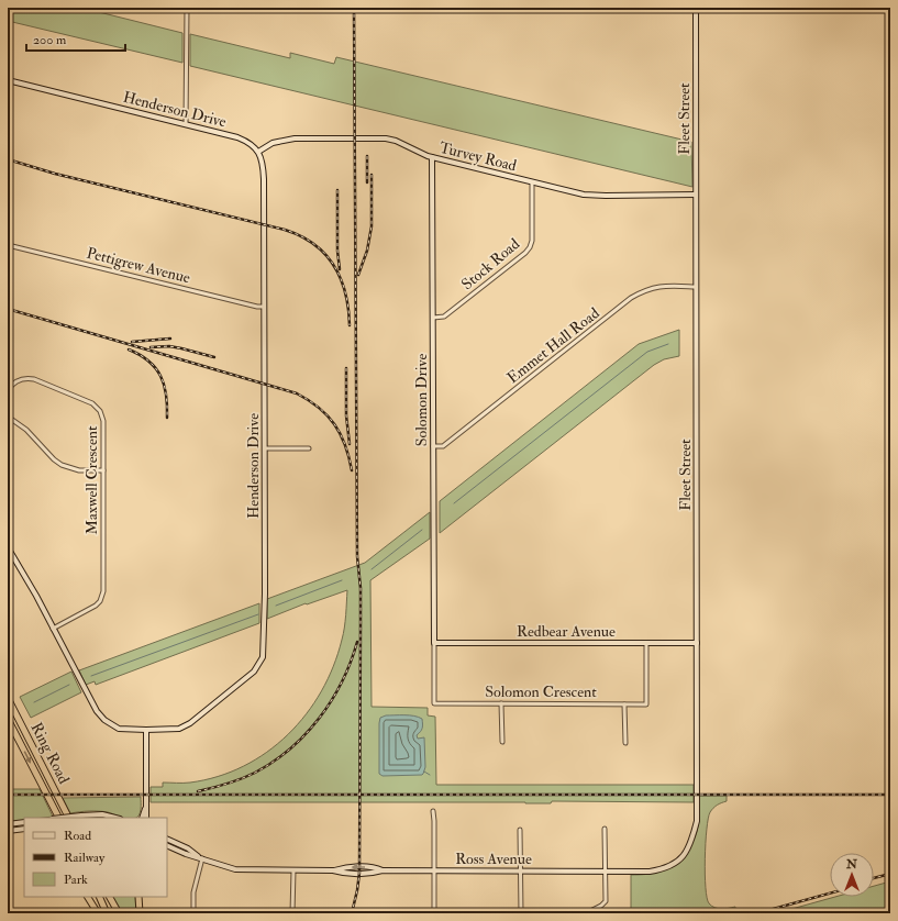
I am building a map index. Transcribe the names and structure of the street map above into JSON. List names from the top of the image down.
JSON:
{
  "streets": {
    "highway": ["Ring Road"],
    "street": [
      "Henderson Drive",
      "Fleet Street",
      "Turvey Road",
      "Stock Road",
      "Pettigrew Avenue",
      "Emmet Hall Road",
      "Solomon Drive",
      "Maxwell Crescent",
      "Redbear Avenue",
      "Solomon Crescent",
      "Ross Avenue"
    ]
  },
  "crossings": [
    ["Henderson Drive", "Turvey Road"],
    ["Henderson Drive", "Pettigrew Avenue"],
    ["Henderson Drive", "Maxwell Crescent"],
    ["Fleet Street", "Turvey Road"],
    ["Fleet Street", "Emmet Hall Road"],
    ["Fleet Street", "Redbear Avenue"],
    ["Fleet Street", "Ross Avenue"],
    ["Turvey Road", "Stock Road"],
    ["Turvey Road", "Solomon Drive"],
    ["Stock Road", "Solomon Drive"],
    ["Emmet Hall Road", "Solomon Drive"],
    ["Solomon Drive", "Redbear Avenue"],
    ["Solomon Drive", "Solomon Crescent"],
    ["Redbear Avenue", "Solomon Crescent"]
  ],
  "legend": ["Road", "Railway", "Park"],
  "scale_bar": "200 m",
  "north": "top"
}
